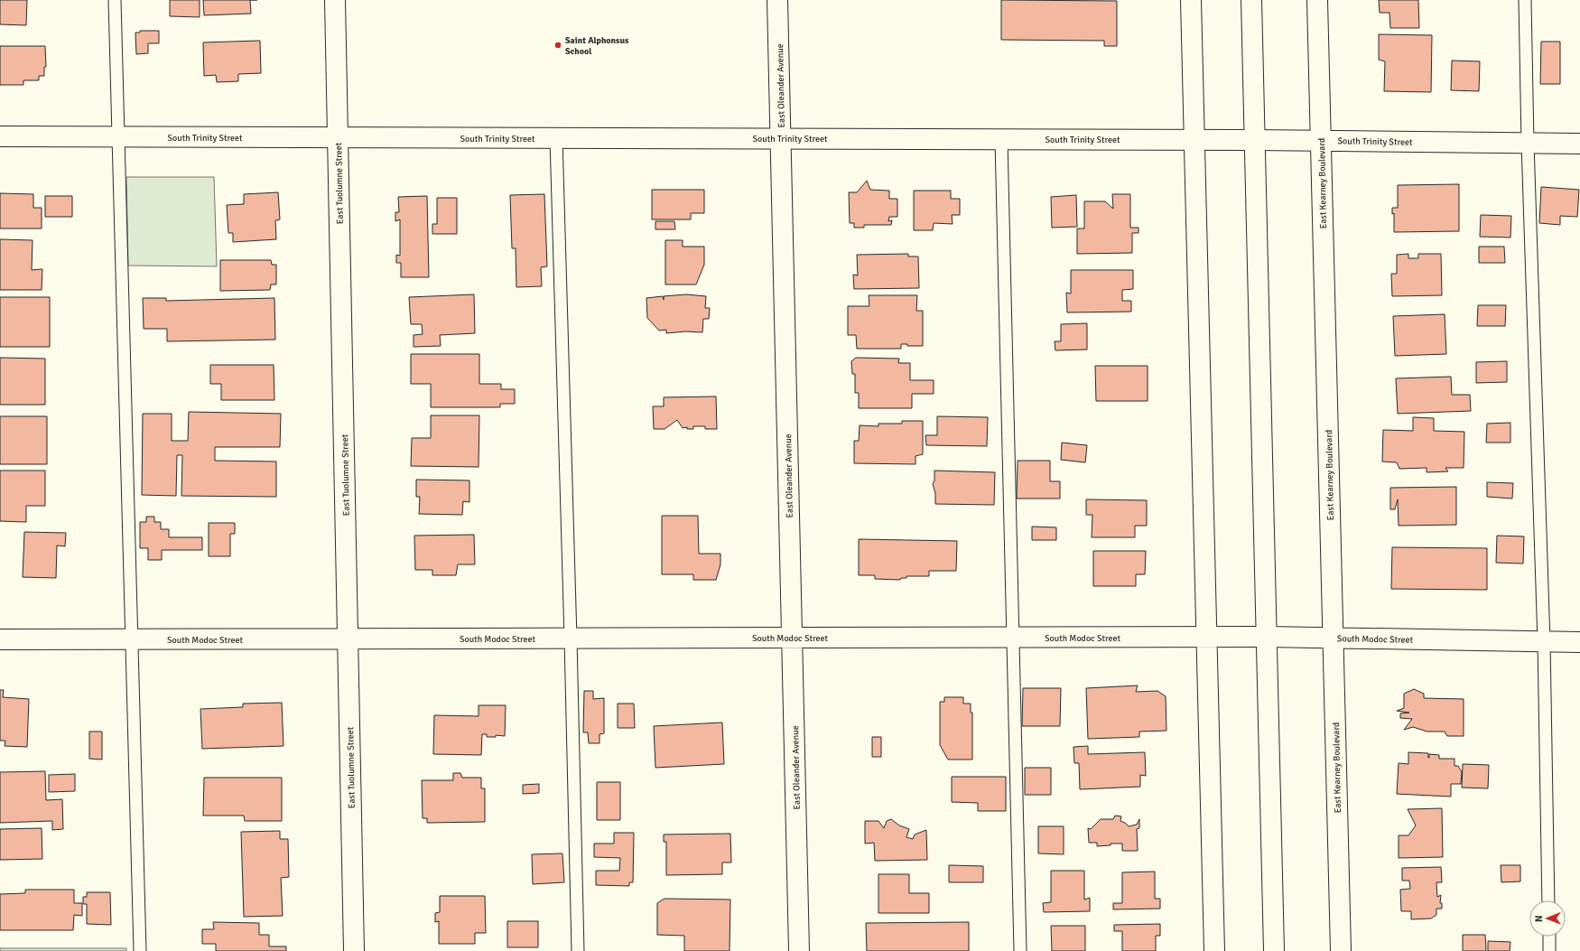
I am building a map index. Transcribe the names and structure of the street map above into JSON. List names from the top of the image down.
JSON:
{
  "streets": {
    "street": [
      "East Oleander Avenue",
      "South Trinity Street",
      "East Tuolumne Street",
      "East Kearney Boulevard",
      "South Modoc Street"
    ]
  },
  "crossings": [
    ["East Oleander Avenue", "South Trinity Street"],
    ["East Oleander Avenue", "South Modoc Street"],
    ["South Trinity Street", "East Tuolumne Street"],
    ["South Trinity Street", "East Kearney Boulevard"],
    ["East Tuolumne Street", "South Modoc Street"],
    ["East Kearney Boulevard", "South Modoc Street"]
  ],
  "places": ["Saint Alphonsus School"],
  "north": "left"
}
